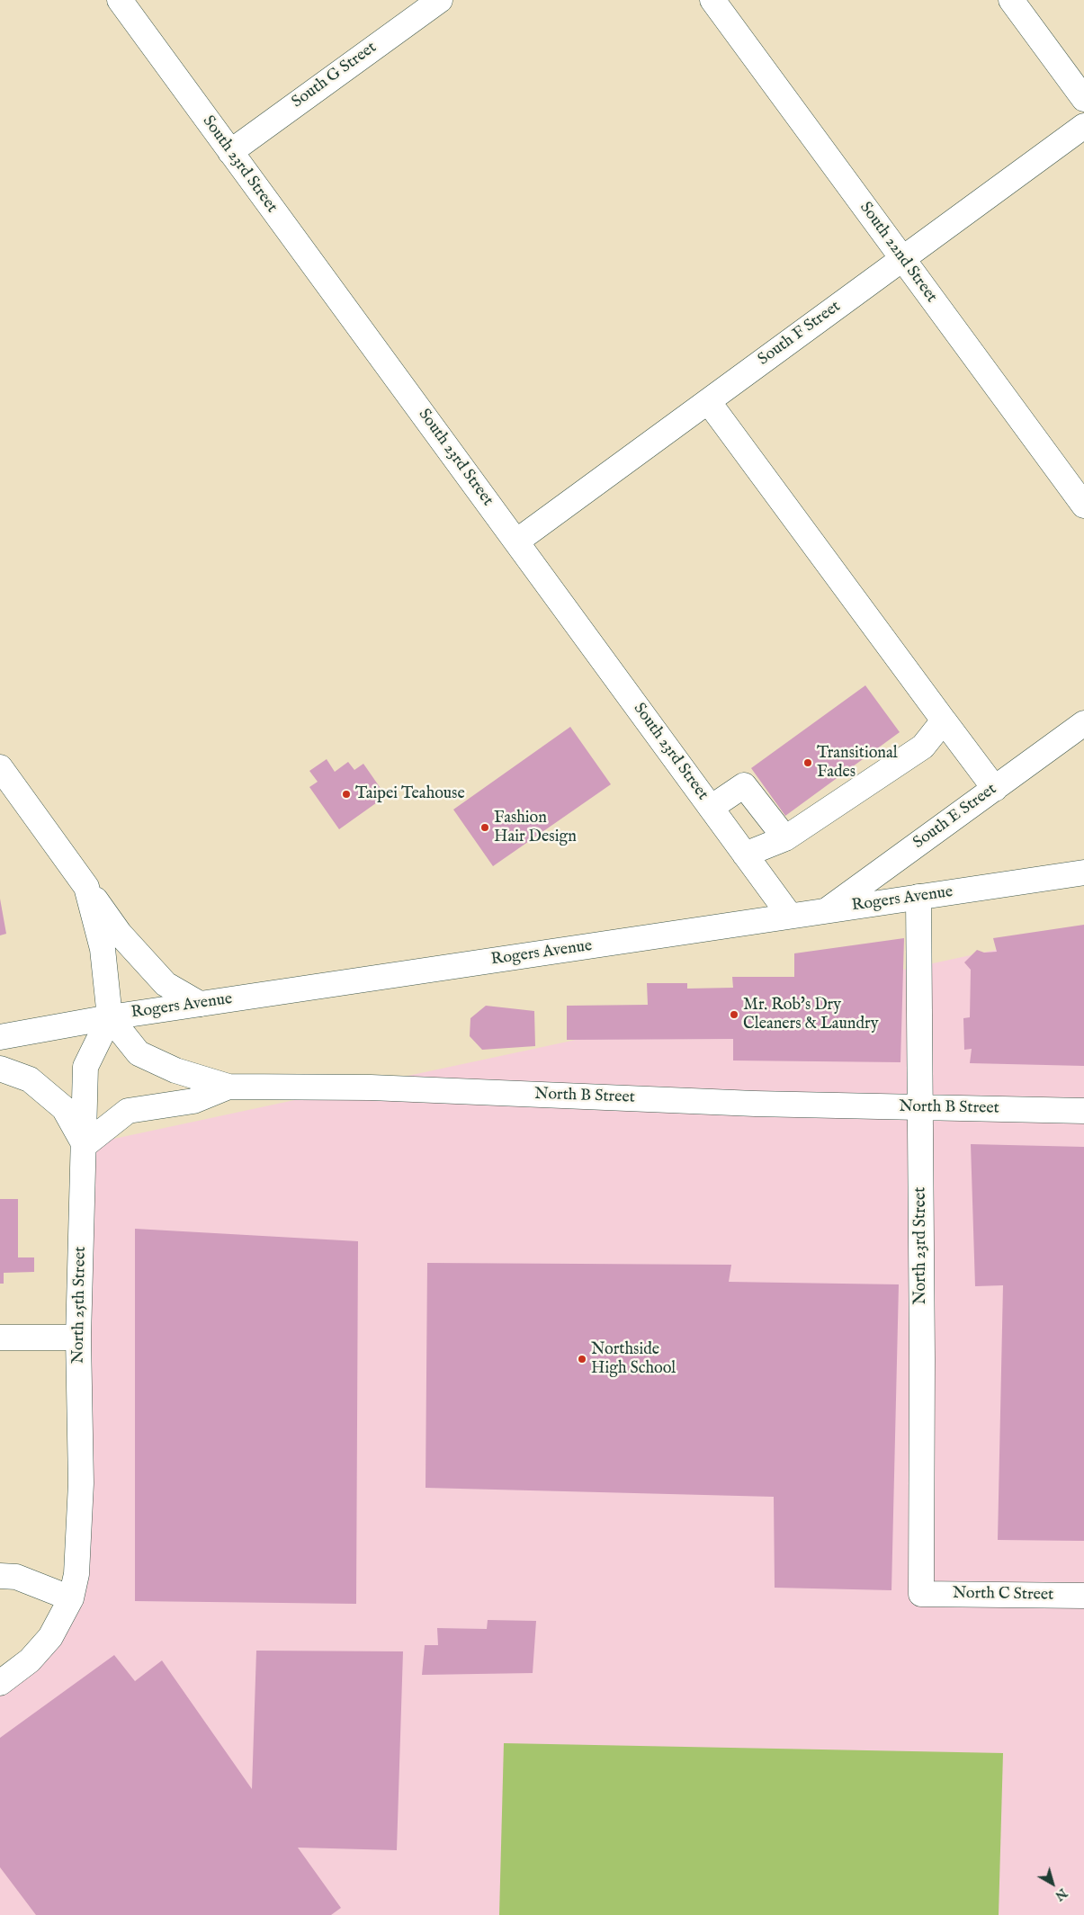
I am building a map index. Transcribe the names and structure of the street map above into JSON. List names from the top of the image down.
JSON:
{
  "streets": {
    "street": [
      "South G Street",
      "South 23rd Street",
      "South 22nd Street",
      "South F Street",
      "South E Street",
      "Rogers Avenue",
      "North B Street",
      "North 23rd Street",
      "North 25th Street",
      "North C Street"
    ]
  },
  "crossings": [
    ["South G Street", "South 23rd Street"],
    ["South 23rd Street", "South F Street"],
    ["South 23rd Street", "Rogers Avenue"],
    ["South 22nd Street", "South F Street"],
    ["South E Street", "Rogers Avenue"],
    ["Rogers Avenue", "North B Street"],
    ["Rogers Avenue", "North 23rd Street"],
    ["Rogers Avenue", "North 25th Street"],
    ["North B Street", "North 23rd Street"],
    ["North B Street", "North 25th Street"],
    ["North 23rd Street", "North C Street"]
  ],
  "places": [
    "Transitional Fades",
    "Taipei Teahouse",
    "Fashion Hair Design",
    "Mr. Rob's Dry Cleaners & Laundry",
    "Northside High School"
  ],
  "north": "bottom right"
}
